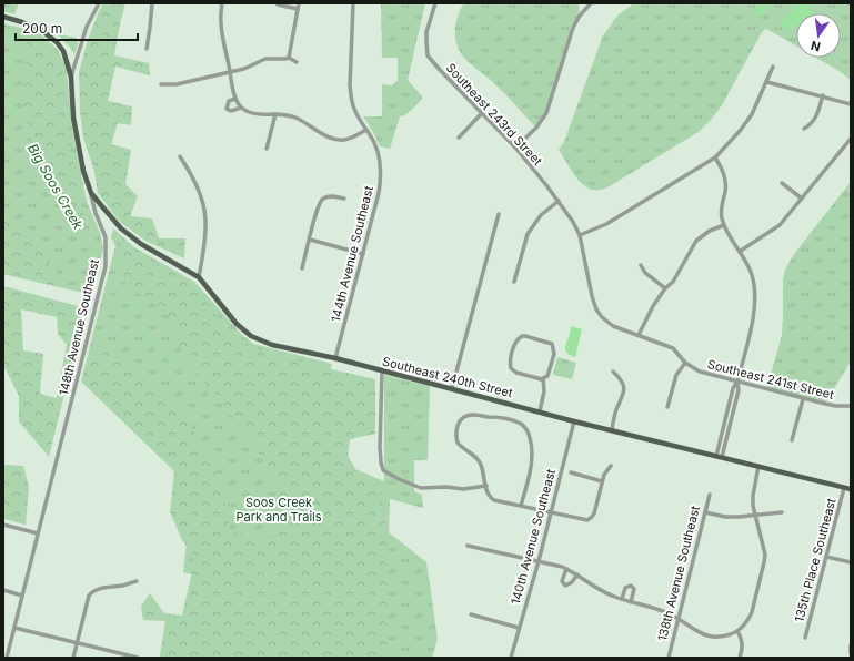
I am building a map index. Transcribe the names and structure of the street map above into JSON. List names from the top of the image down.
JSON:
{
  "streets": {
    "main road": ["148th Avenue Southeast", "Southeast 240th Street"],
    "street": [
      "Southeast 243rd Street",
      "144th Avenue Southeast",
      "Southeast 241st Street",
      "140th Avenue Southeast",
      "135th Place Southeast",
      "138th Avenue Southeast"
    ]
  },
  "crossings": [
    ["Southeast 243rd Street", "Southeast 241st Street"],
    ["144th Avenue Southeast", "Southeast 240th Street"],
    ["148th Avenue Southeast", "Southeast 240th Street"],
    ["Southeast 240th Street", "140th Avenue Southeast"],
    ["Southeast 240th Street", "135th Place Southeast"]
  ],
  "water": ["Big Soos Creek"],
  "parks": ["Soos Creek Park and Trails"],
  "scale_bar": "200 m",
  "north": "bottom"
}
